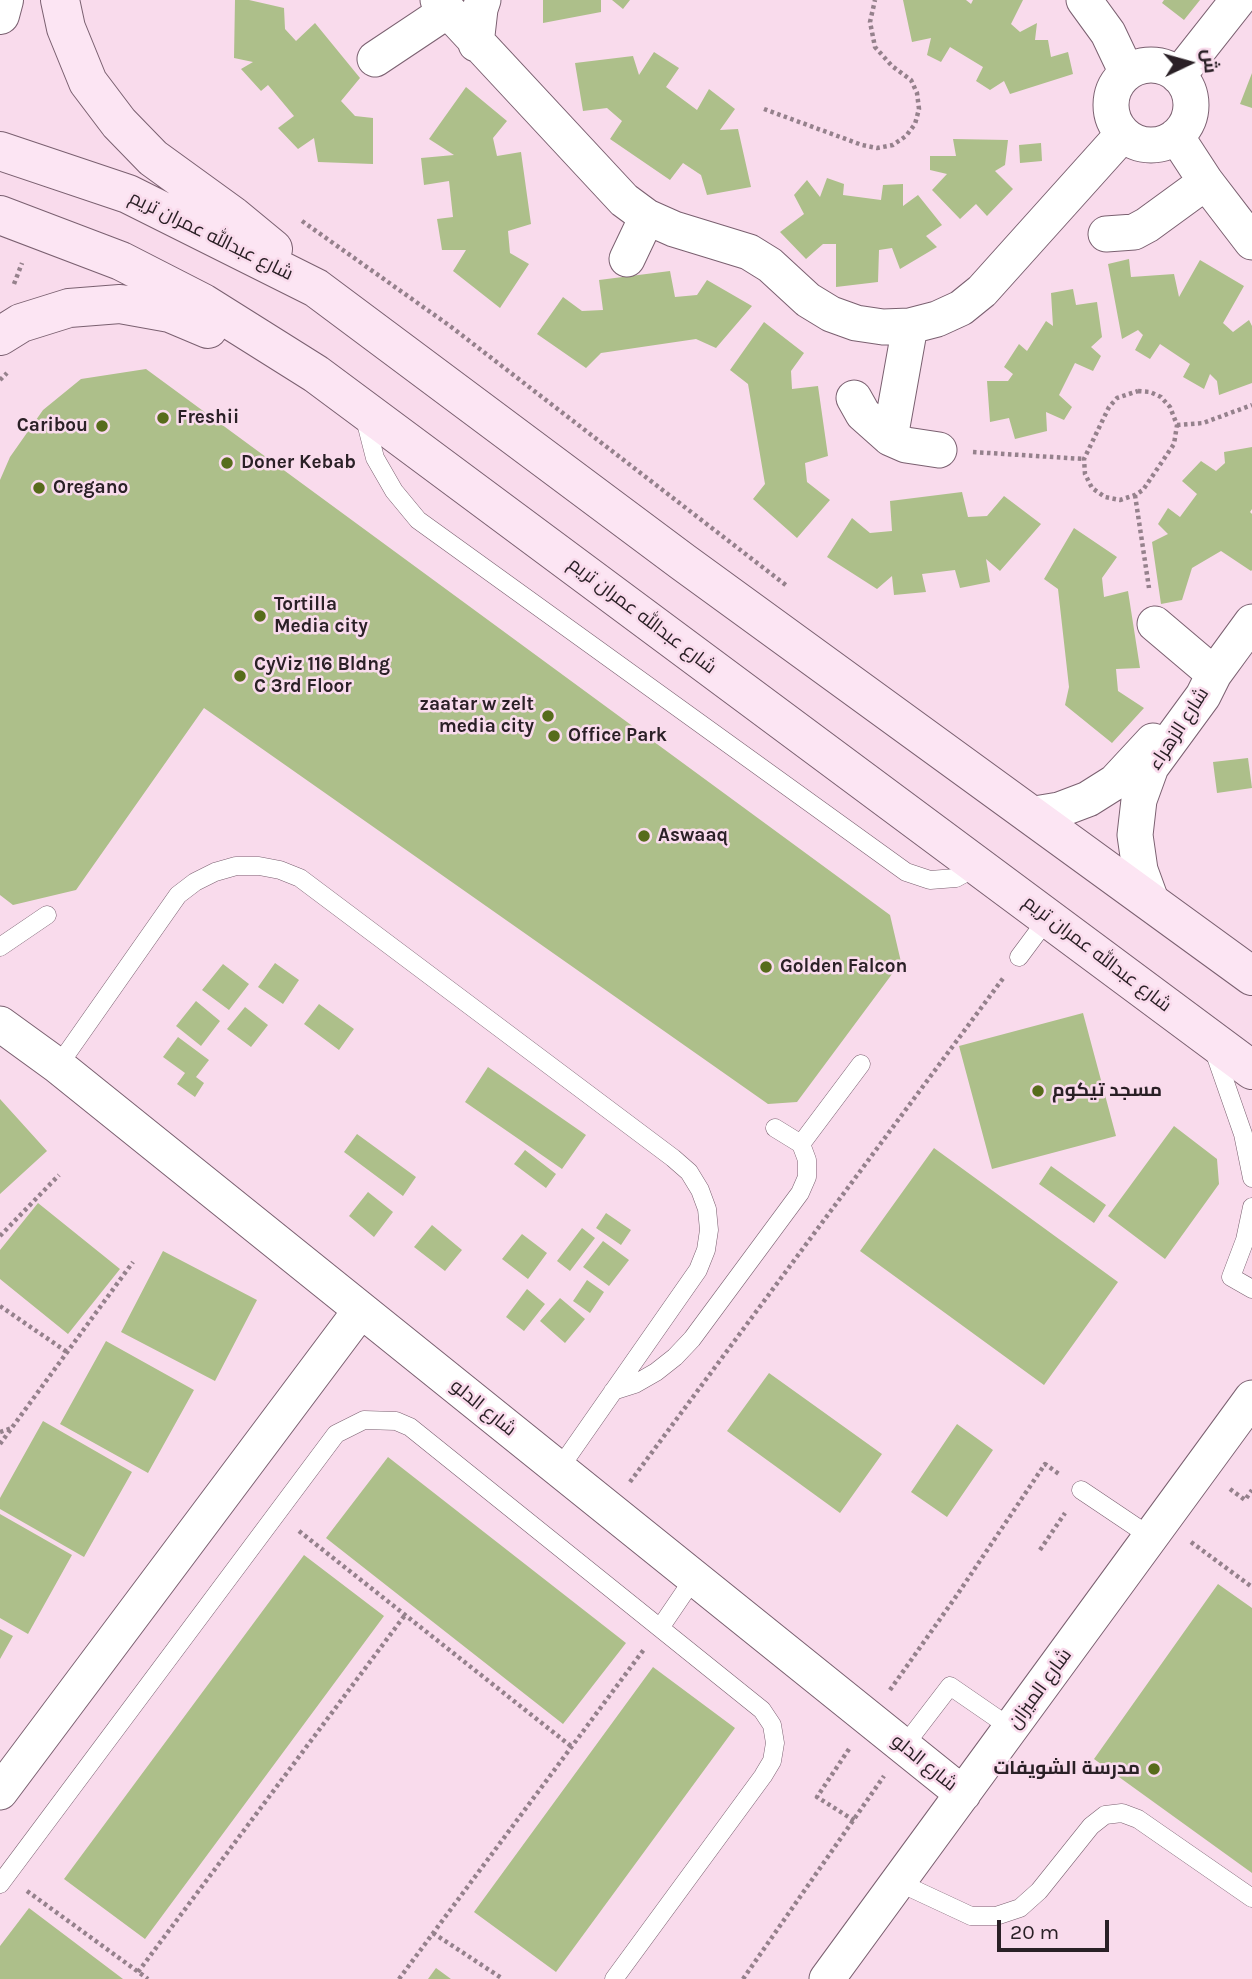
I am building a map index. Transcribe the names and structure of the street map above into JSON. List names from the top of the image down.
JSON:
{
  "streets": {
    "main road": ["شارع عبدالله عمران تريم"],
    "street": ["شارع الزهراء", "شارع الدلو", "شارع الميزان"]
  },
  "crossings": [
    ["شارع عبدالله عمران تريم", "شارع الزهراء"],
    ["شارع الدلو", "شارع الميزان"]
  ],
  "places": [
    "Freshii",
    "Caribou",
    "Doner Kebab",
    "Oregano",
    "Tortilla Media city",
    "CyViz 116 Bldng C 3rd Floor",
    "zaatar w zelt media city",
    "Office Park",
    "Aswaaq",
    "Golden Falcon",
    "مسجد تيكوم",
    "مدرسة الشويفات"
  ],
  "scale_bar": "20 m",
  "north": "right"
}
